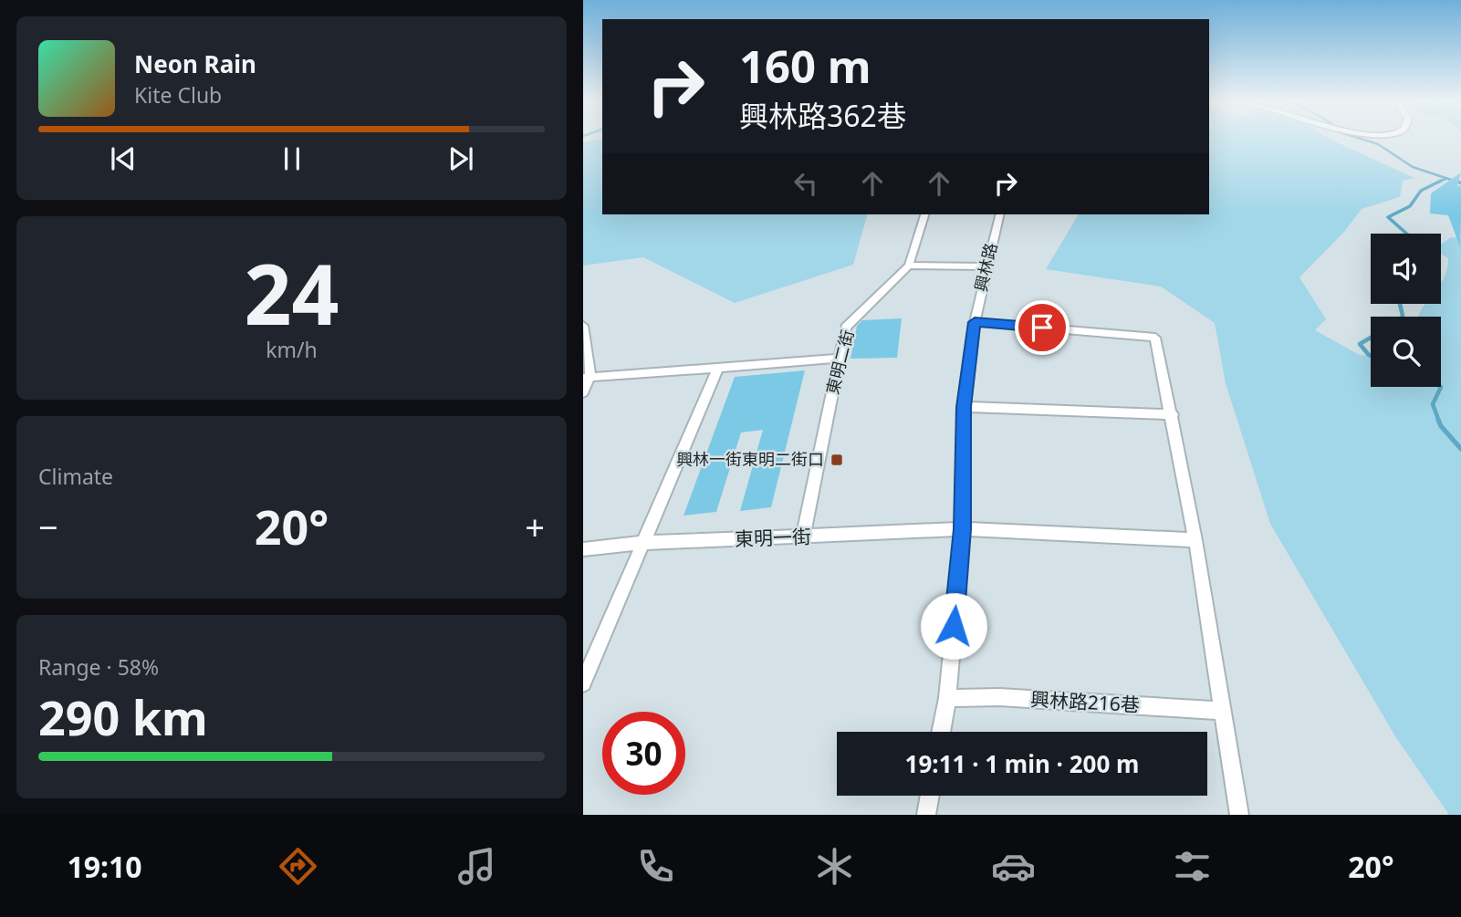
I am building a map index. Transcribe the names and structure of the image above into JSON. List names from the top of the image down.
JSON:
{
  "streets": {
    "street": [
      "興林路",
      "東明二街",
      "東明一街",
      "興林路216巷"
    ]
  },
  "crossings": [
    ["興林路", "東明一街"],
    ["興林路", "興林路216巷"],
    ["東明二街", "東明一街"]
  ],
  "places": {
    "transit": ["興林一街東明二街口"]
  },
  "page": {
    "turn": ["160 m", "興林路362巷"],
    "song": ["Neon Rain", "Kite Club"],
    "tile": [
      ["24", "km/h"],
      "Climate",
      ["Range · 58%", "290 km"]
    ],
    "heat": ["−", "20°", "+"],
    "limit": "30",
    "trip": "19:11 · 1 min · 200 m",
    "tabs": ["19:10", "20°"]
  }
}
